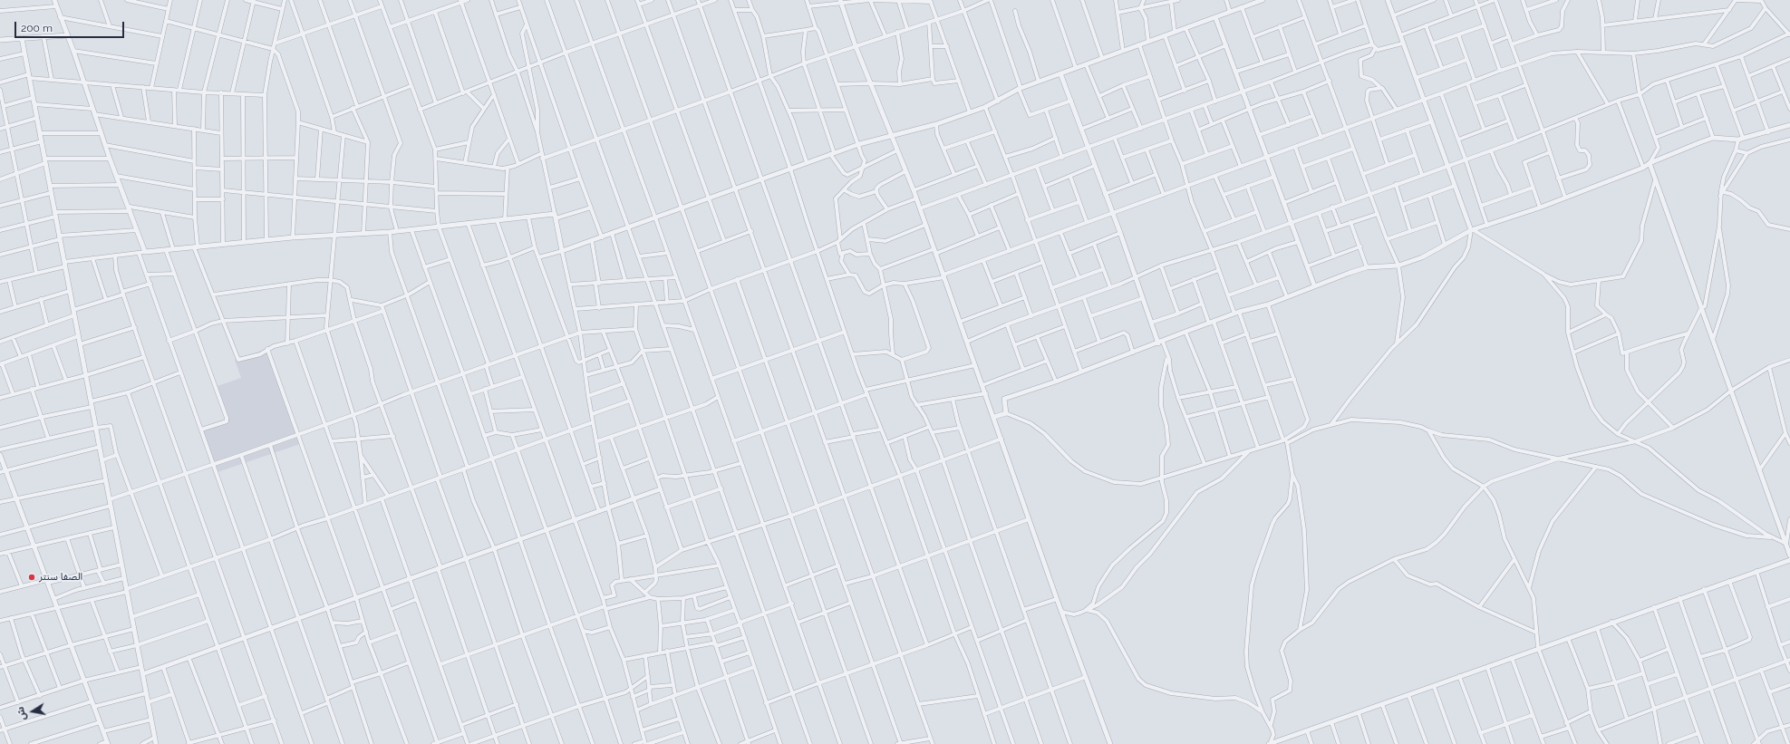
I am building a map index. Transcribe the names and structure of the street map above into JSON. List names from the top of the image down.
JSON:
{
  "places": ["الصفا سنتر"],
  "scale_bar": "200 m",
  "north": "left"
}
